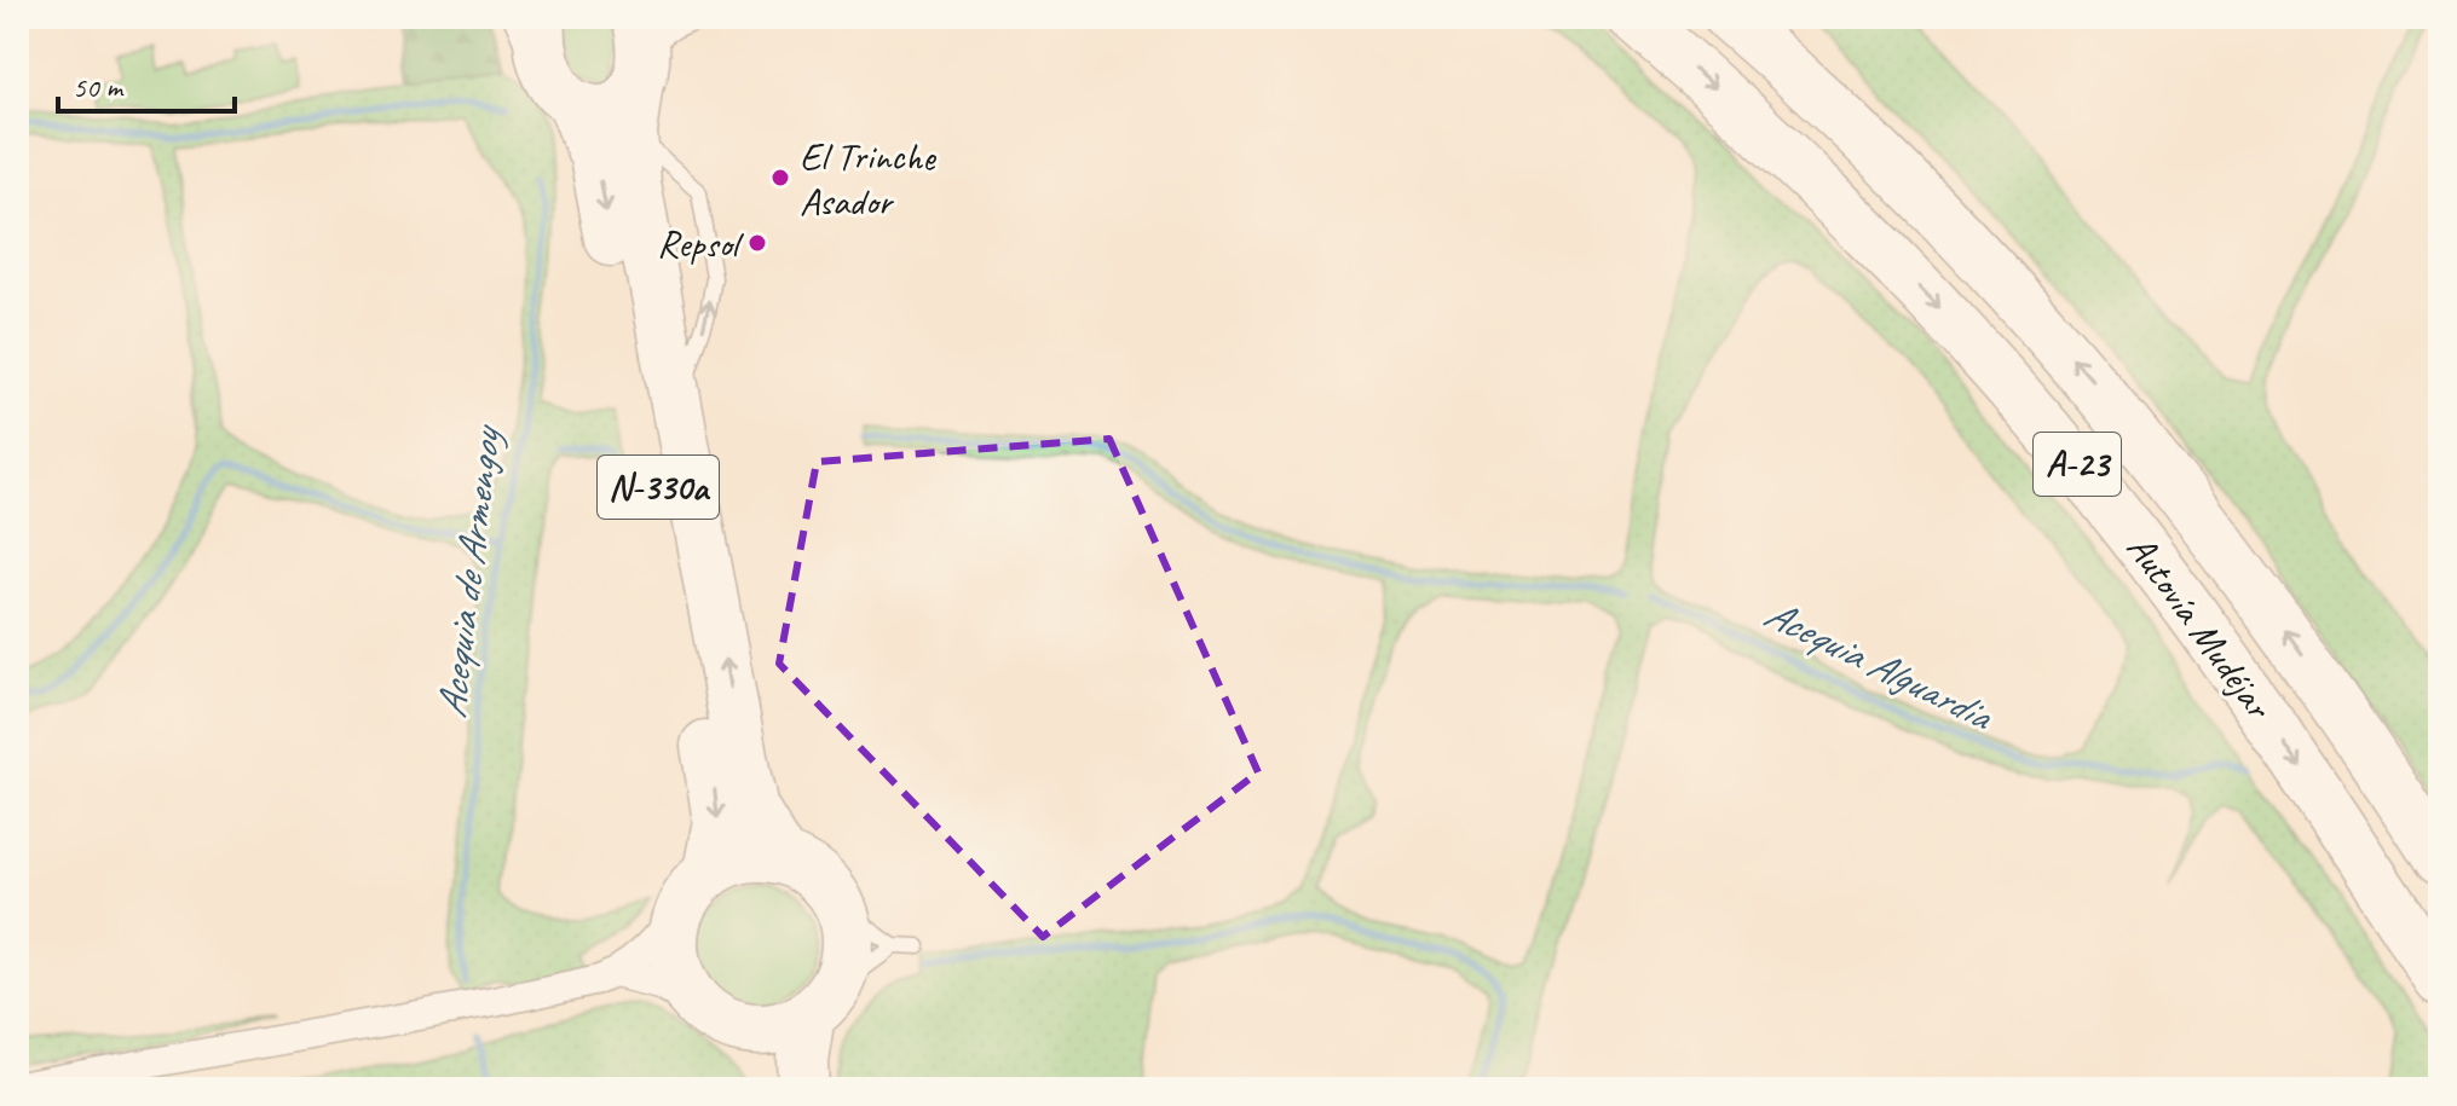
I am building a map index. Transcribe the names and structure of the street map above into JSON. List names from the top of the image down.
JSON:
{
  "streets": {
    "highway": ["A-23", "N-330a", "Autovía Mudéjar"]
  },
  "water": ["Acequia de Armengoy", "Acequia Alguardia"],
  "places": ["El Trinche Asador", "Repsol"],
  "scale_bar": "50 m"
}
